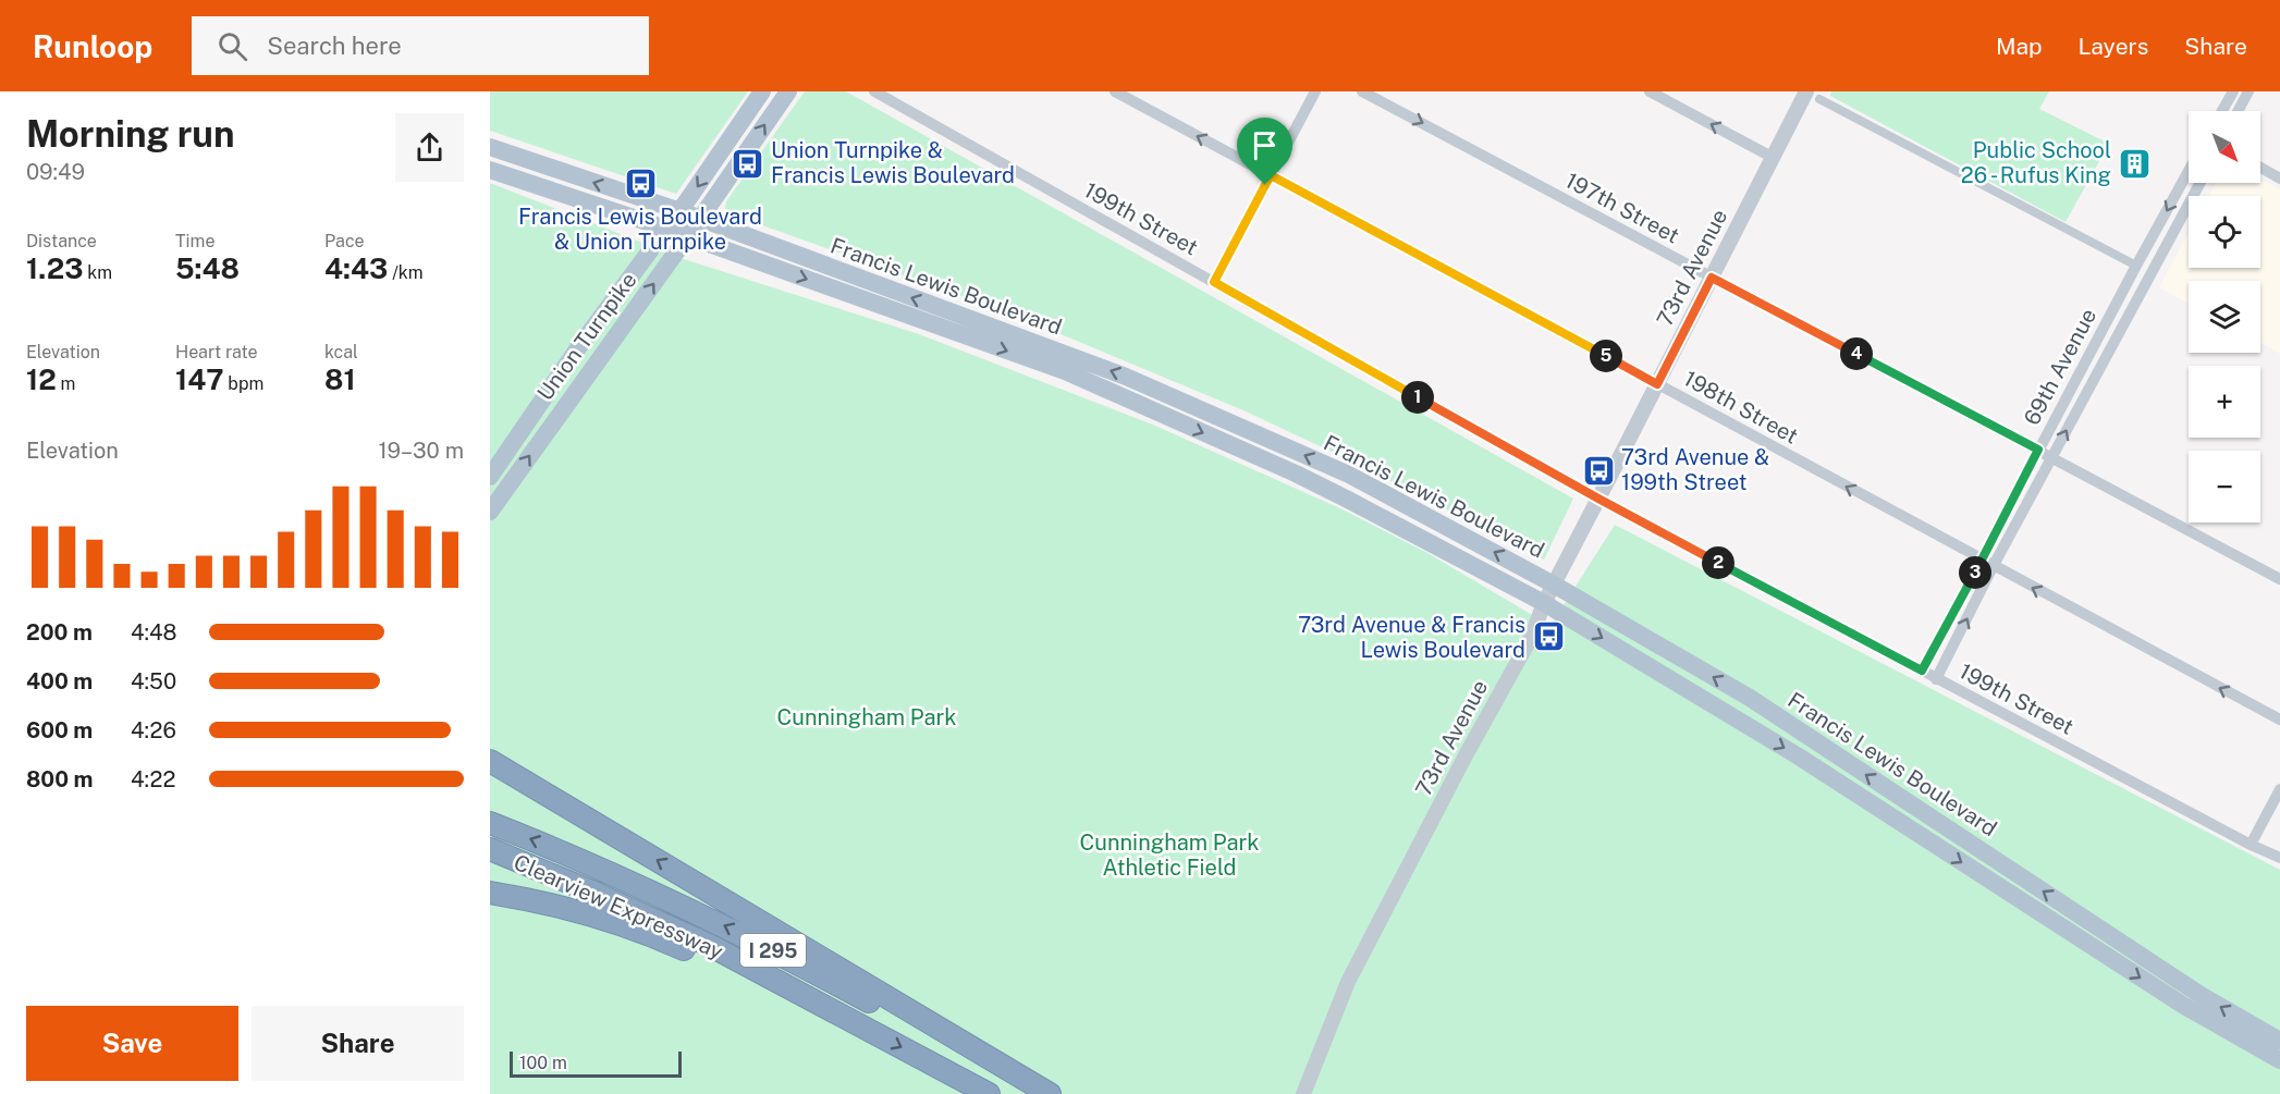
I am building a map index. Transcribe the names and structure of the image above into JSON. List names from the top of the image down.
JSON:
{
  "streets": {
    "highway": ["Clearview Expressway", "I 295"],
    "main road": ["Francis Lewis Boulevard", "Union Turnpike"],
    "street": [
      "197th Street",
      "199th Street",
      "73rd Avenue",
      "69th Avenue",
      "198th Street"
    ]
  },
  "crossings": [
    ["197th Street", "73rd Avenue"],
    ["197th Street", "69th Avenue"],
    ["199th Street", "73rd Avenue"],
    ["199th Street", "69th Avenue"],
    ["73rd Avenue", "Francis Lewis Boulevard"],
    ["73rd Avenue", "198th Street"],
    ["Francis Lewis Boulevard", "Union Turnpike"],
    ["69th Avenue", "198th Street"]
  ],
  "one_way": ["197th Street", "198th Street"],
  "parks": ["Cunningham Park", "Cunningham Park Athletic Field"],
  "places": {
    "bus stop": [
      "Union Turnpike & Francis Lewis Boulevard",
      "Francis Lewis Boulevard & Union Turnpike",
      "73rd Avenue & 199th Street",
      "73rd Avenue & Francis Lewis Boulevard"
    ],
    "building": ["Public School 26 - Rufus King"]
  },
  "scale_bar": "100 m",
  "north": "bottom right",
  "page": {
    "header": "Runloop",
    "search": "Search here",
    "nav": ["Map", "Layers", "Share"],
    "heading": ["Morning run", "09:49"],
    "map_buttons": ["+", "−"],
    "stats": [
      ["Distance", "1.23 km"],
      ["Time", "5:48"],
      ["Pace", "4:43 /km"],
      ["Elevation", "12 m"],
      ["Heart rate", "147 bpm"],
      ["kcal", "81"]
    ],
    "pins": [
      "4",
      "5",
      "1",
      "2",
      "3"
    ],
    "chart": ["Elevation", "19–30 m"],
    "list": [
      {
        "name": "200 m",
        "note": "4:48"
      },
      {
        "name": "400 m",
        "note": "4:50"
      },
      {
        "name": "600 m",
        "note": "4:26"
      },
      {
        "name": "800 m",
        "note": "4:22"
      }
    ],
    "buttons": ["Save", "Share"],
    "scale": "100 m"
  }
}
